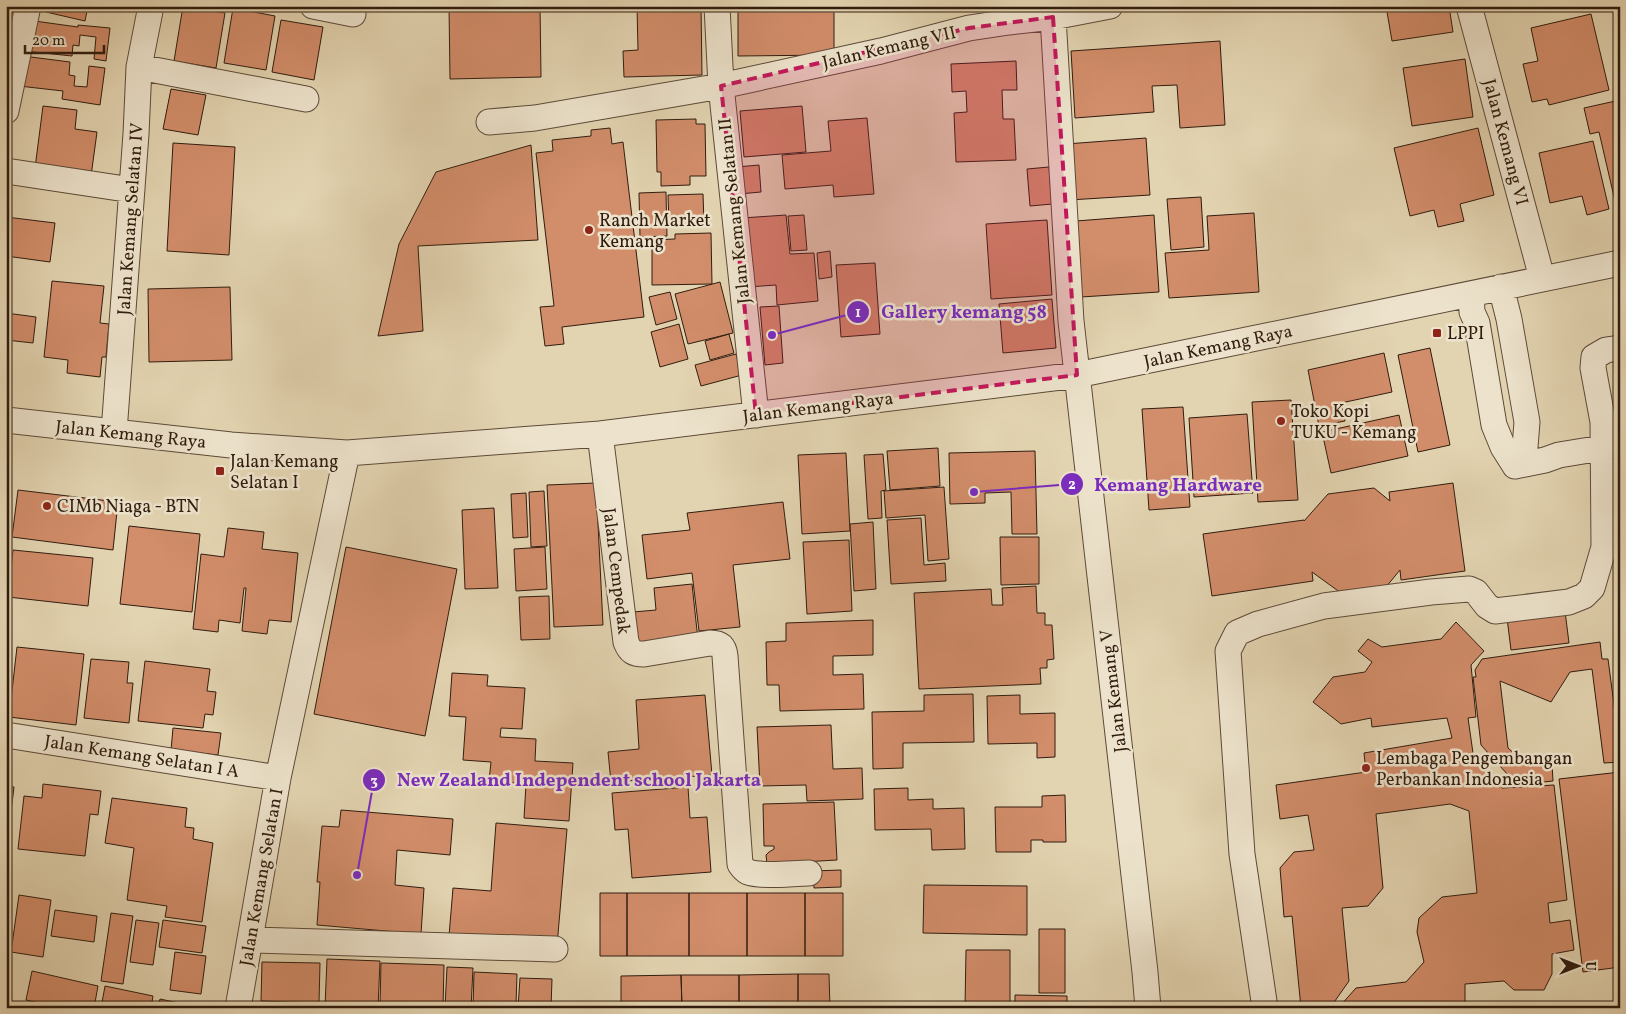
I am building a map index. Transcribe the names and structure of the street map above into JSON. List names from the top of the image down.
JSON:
{
  "streets": {
    "street": [
      "Jalan Kemang VII",
      "Jalan Kemang VI",
      "Jalan Kemang Selatan II",
      "Jalan Kemang Selatan IV",
      "Jalan Kemang Raya",
      "Jalan Cempedak",
      "Jalan Kemang V",
      "Jalan Kemang Selatan I A",
      "Jalan Kemang Selatan I"
    ]
  },
  "crossings": [
    ["Jalan Kemang VII", "Jalan Kemang Selatan II"],
    ["Jalan Kemang VI", "Jalan Kemang Raya"],
    ["Jalan Kemang Selatan II", "Jalan Kemang Raya"],
    ["Jalan Kemang Selatan IV", "Jalan Kemang Raya"],
    ["Jalan Kemang Raya", "Jalan Cempedak"],
    ["Jalan Kemang Raya", "Jalan Kemang V"],
    ["Jalan Kemang Raya", "Jalan Kemang Selatan I"],
    ["Jalan Kemang Selatan I A", "Jalan Kemang Selatan I"]
  ],
  "places": {
    "other": [
      "Ranch Market Kemang",
      "Gallery kemang 58",
      "Toko Kopi TUKU - Kemang",
      "Kemang Hardware",
      "CIMb Niaga - BTN",
      "Lembaga Pengembangan Perbankan Indonesia",
      "New Zealand Independent school Jakarta"
    ],
    "transit": ["LPPI", "Jalan Kemang Selatan I"]
  },
  "scale_bar": "20 m",
  "north": "right"
}
